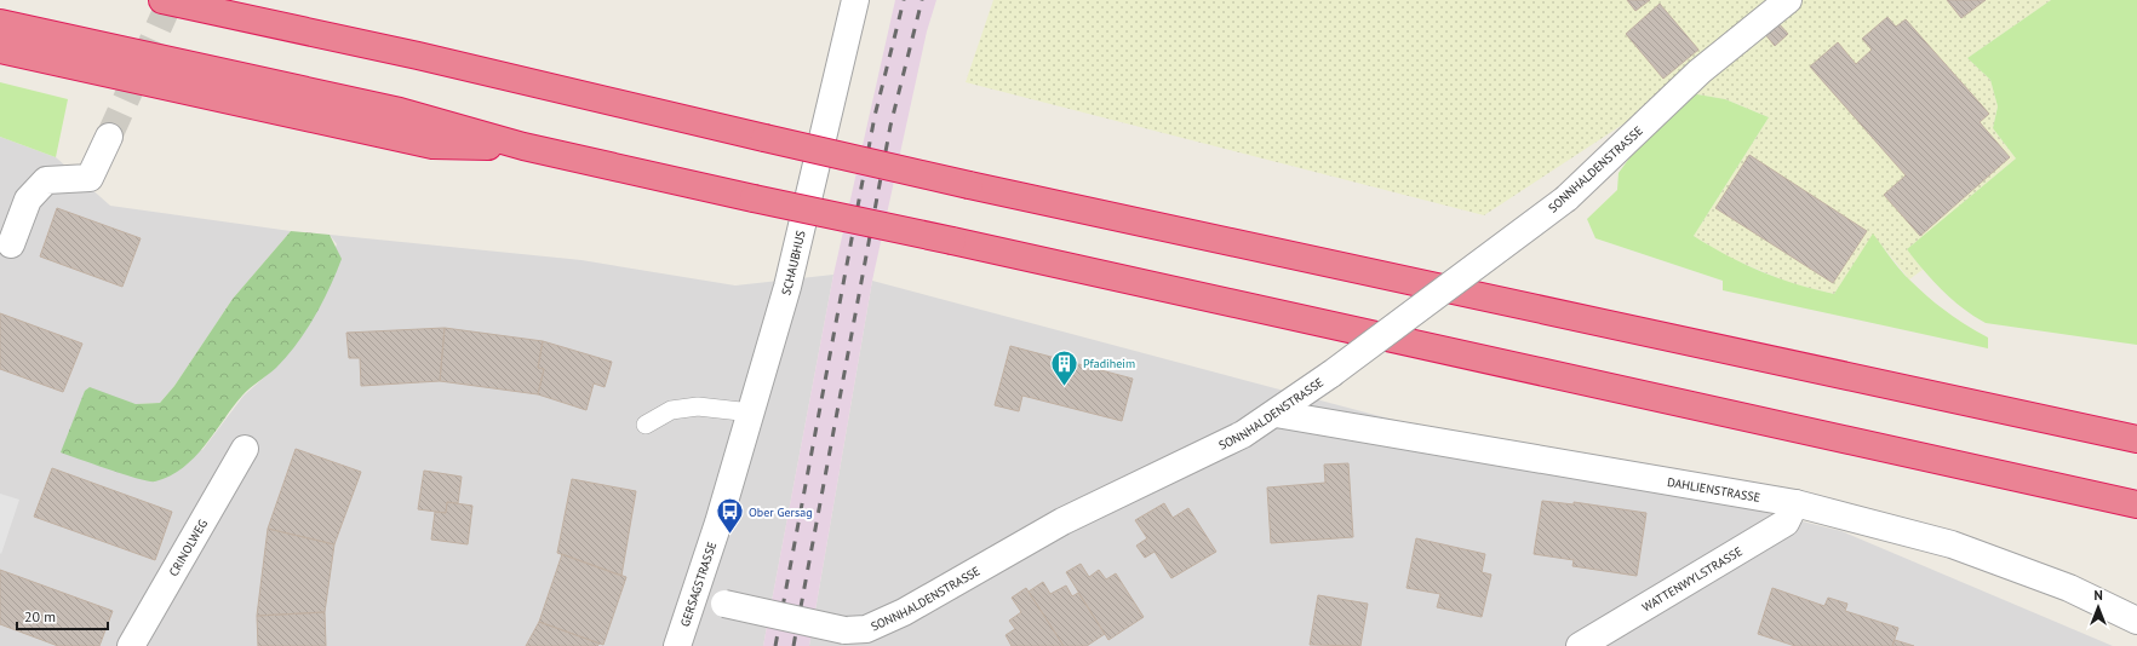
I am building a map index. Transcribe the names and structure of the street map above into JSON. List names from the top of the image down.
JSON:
{
  "streets": {
    "street": [
      "SONNHALDENSTRASSE",
      "SCHAUBHUS",
      "DAHLIENSTRASSE",
      "CRINOLWEG",
      "WATTENWYLSTRASSE",
      "GERSAGSTRASSE"
    ]
  },
  "crossings": [
    ["SONNHALDENSTRASSE", "DAHLIENSTRASSE"],
    ["SONNHALDENSTRASSE", "GERSAGSTRASSE"],
    ["SCHAUBHUS", "GERSAGSTRASSE"],
    ["DAHLIENSTRASSE", "WATTENWYLSTRASSE"]
  ],
  "places": {
    "building": ["Pfadiheim"],
    "bus stop": ["Ober Gersag"]
  },
  "scale_bar": "20 m",
  "north": "top"
}
